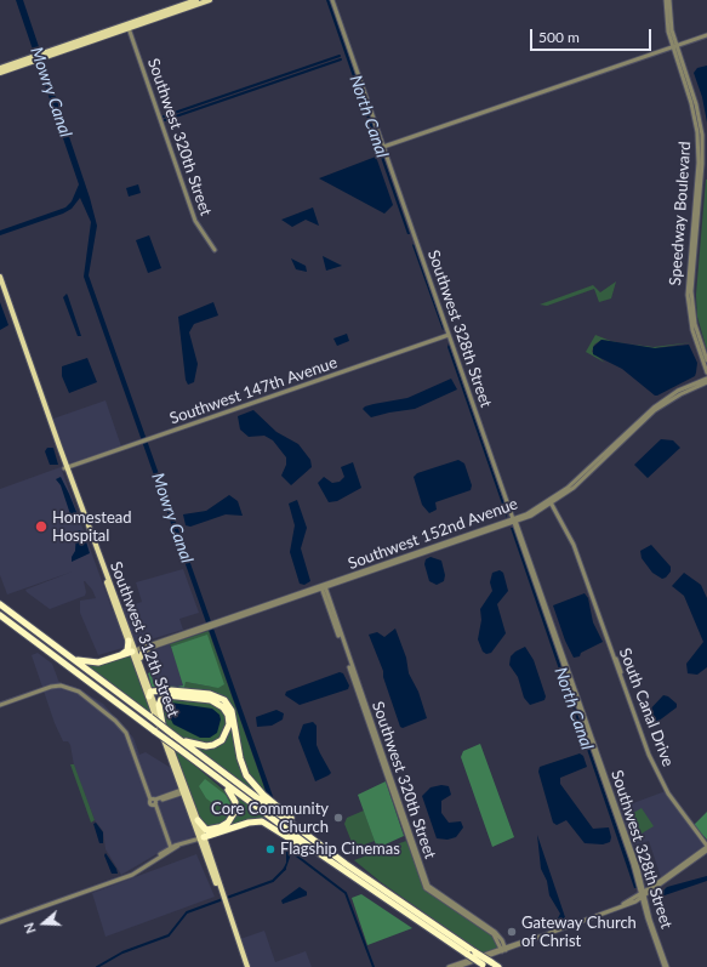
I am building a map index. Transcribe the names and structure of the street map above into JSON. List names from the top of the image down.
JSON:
{
  "streets": {
    "main road": ["Southwest 312th Street"],
    "street": [
      "Southwest 320th Street",
      "Speedway Boulevard",
      "Southwest 328th Street",
      "Southwest 147th Avenue",
      "Southwest 152nd Avenue",
      "South Canal Drive"
    ]
  },
  "crossings": [
    ["Southwest 320th Street", "Southwest 152nd Avenue"],
    ["Southwest 328th Street", "Southwest 147th Avenue"],
    ["Southwest 328th Street", "Southwest 152nd Avenue"],
    ["Southwest 147th Avenue", "Southwest 312th Street"],
    ["Southwest 152nd Avenue", "Southwest 312th Street"],
    ["Southwest 152nd Avenue", "South Canal Drive"]
  ],
  "water": ["Mowry Canal", "North Canal"],
  "places": [
    "Homestead Hospital",
    "Core Community Church",
    "Flagship Cinemas",
    "Gateway Church of Christ"
  ],
  "scale_bar": "500 m",
  "north": "left"
}
